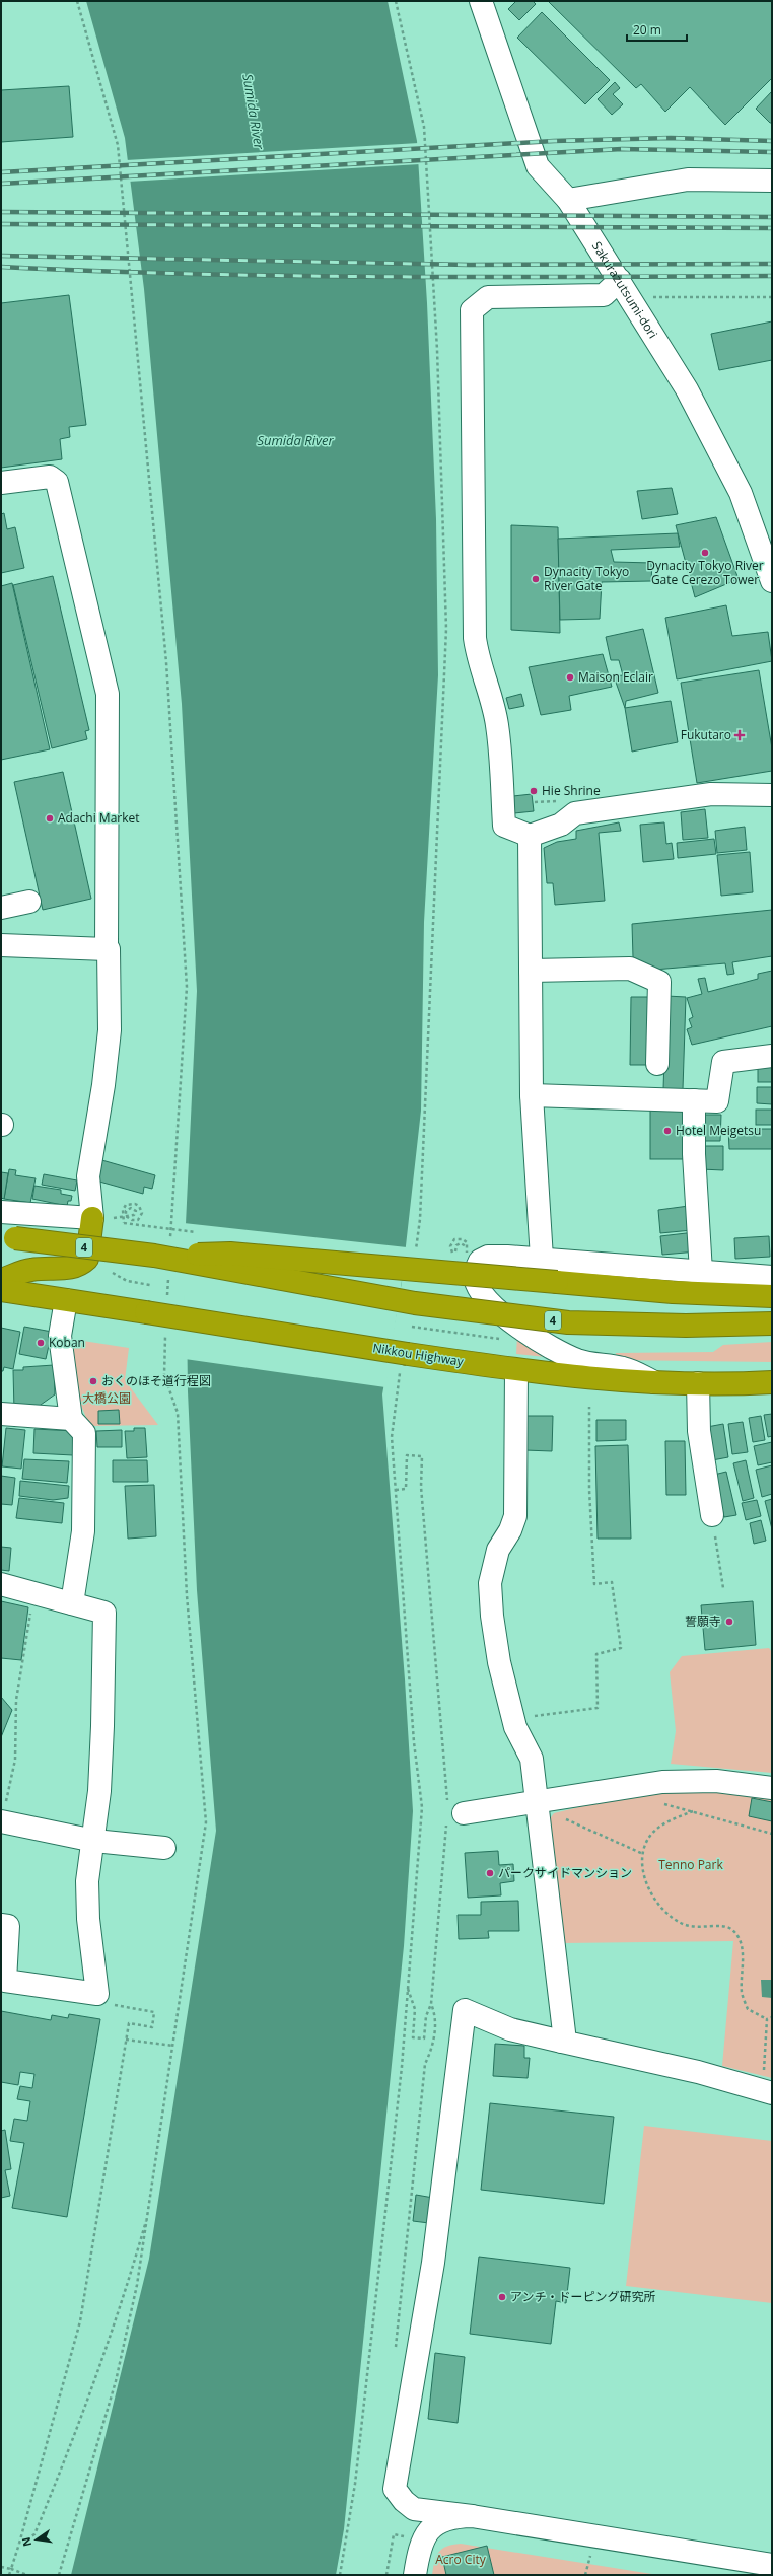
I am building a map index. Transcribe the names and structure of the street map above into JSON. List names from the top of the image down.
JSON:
{
  "streets": {
    "highway": ["4", "Nikkou Highway"],
    "street": ["Sakurazutsumi-dori"]
  },
  "water": ["Sumida River"],
  "parks": ["大橋公園", "Tenno Park", "Acro City"],
  "places": {
    "other": [
      "Dynacity Tokyo River Gate Cerezo Tower",
      "Dynacity Tokyo River Gate",
      "Maison Eclair",
      "Hie Shrine",
      "Adachi Market",
      "Hotel Meigetsu",
      "Koban",
      "おくのほそ道行程図",
      "誓願寺",
      "パークサイドマンション",
      "アンチ・ドーピング研究所"
    ],
    "health": ["Fukutaro"]
  },
  "scale_bar": "20 m",
  "north": "left"
}
